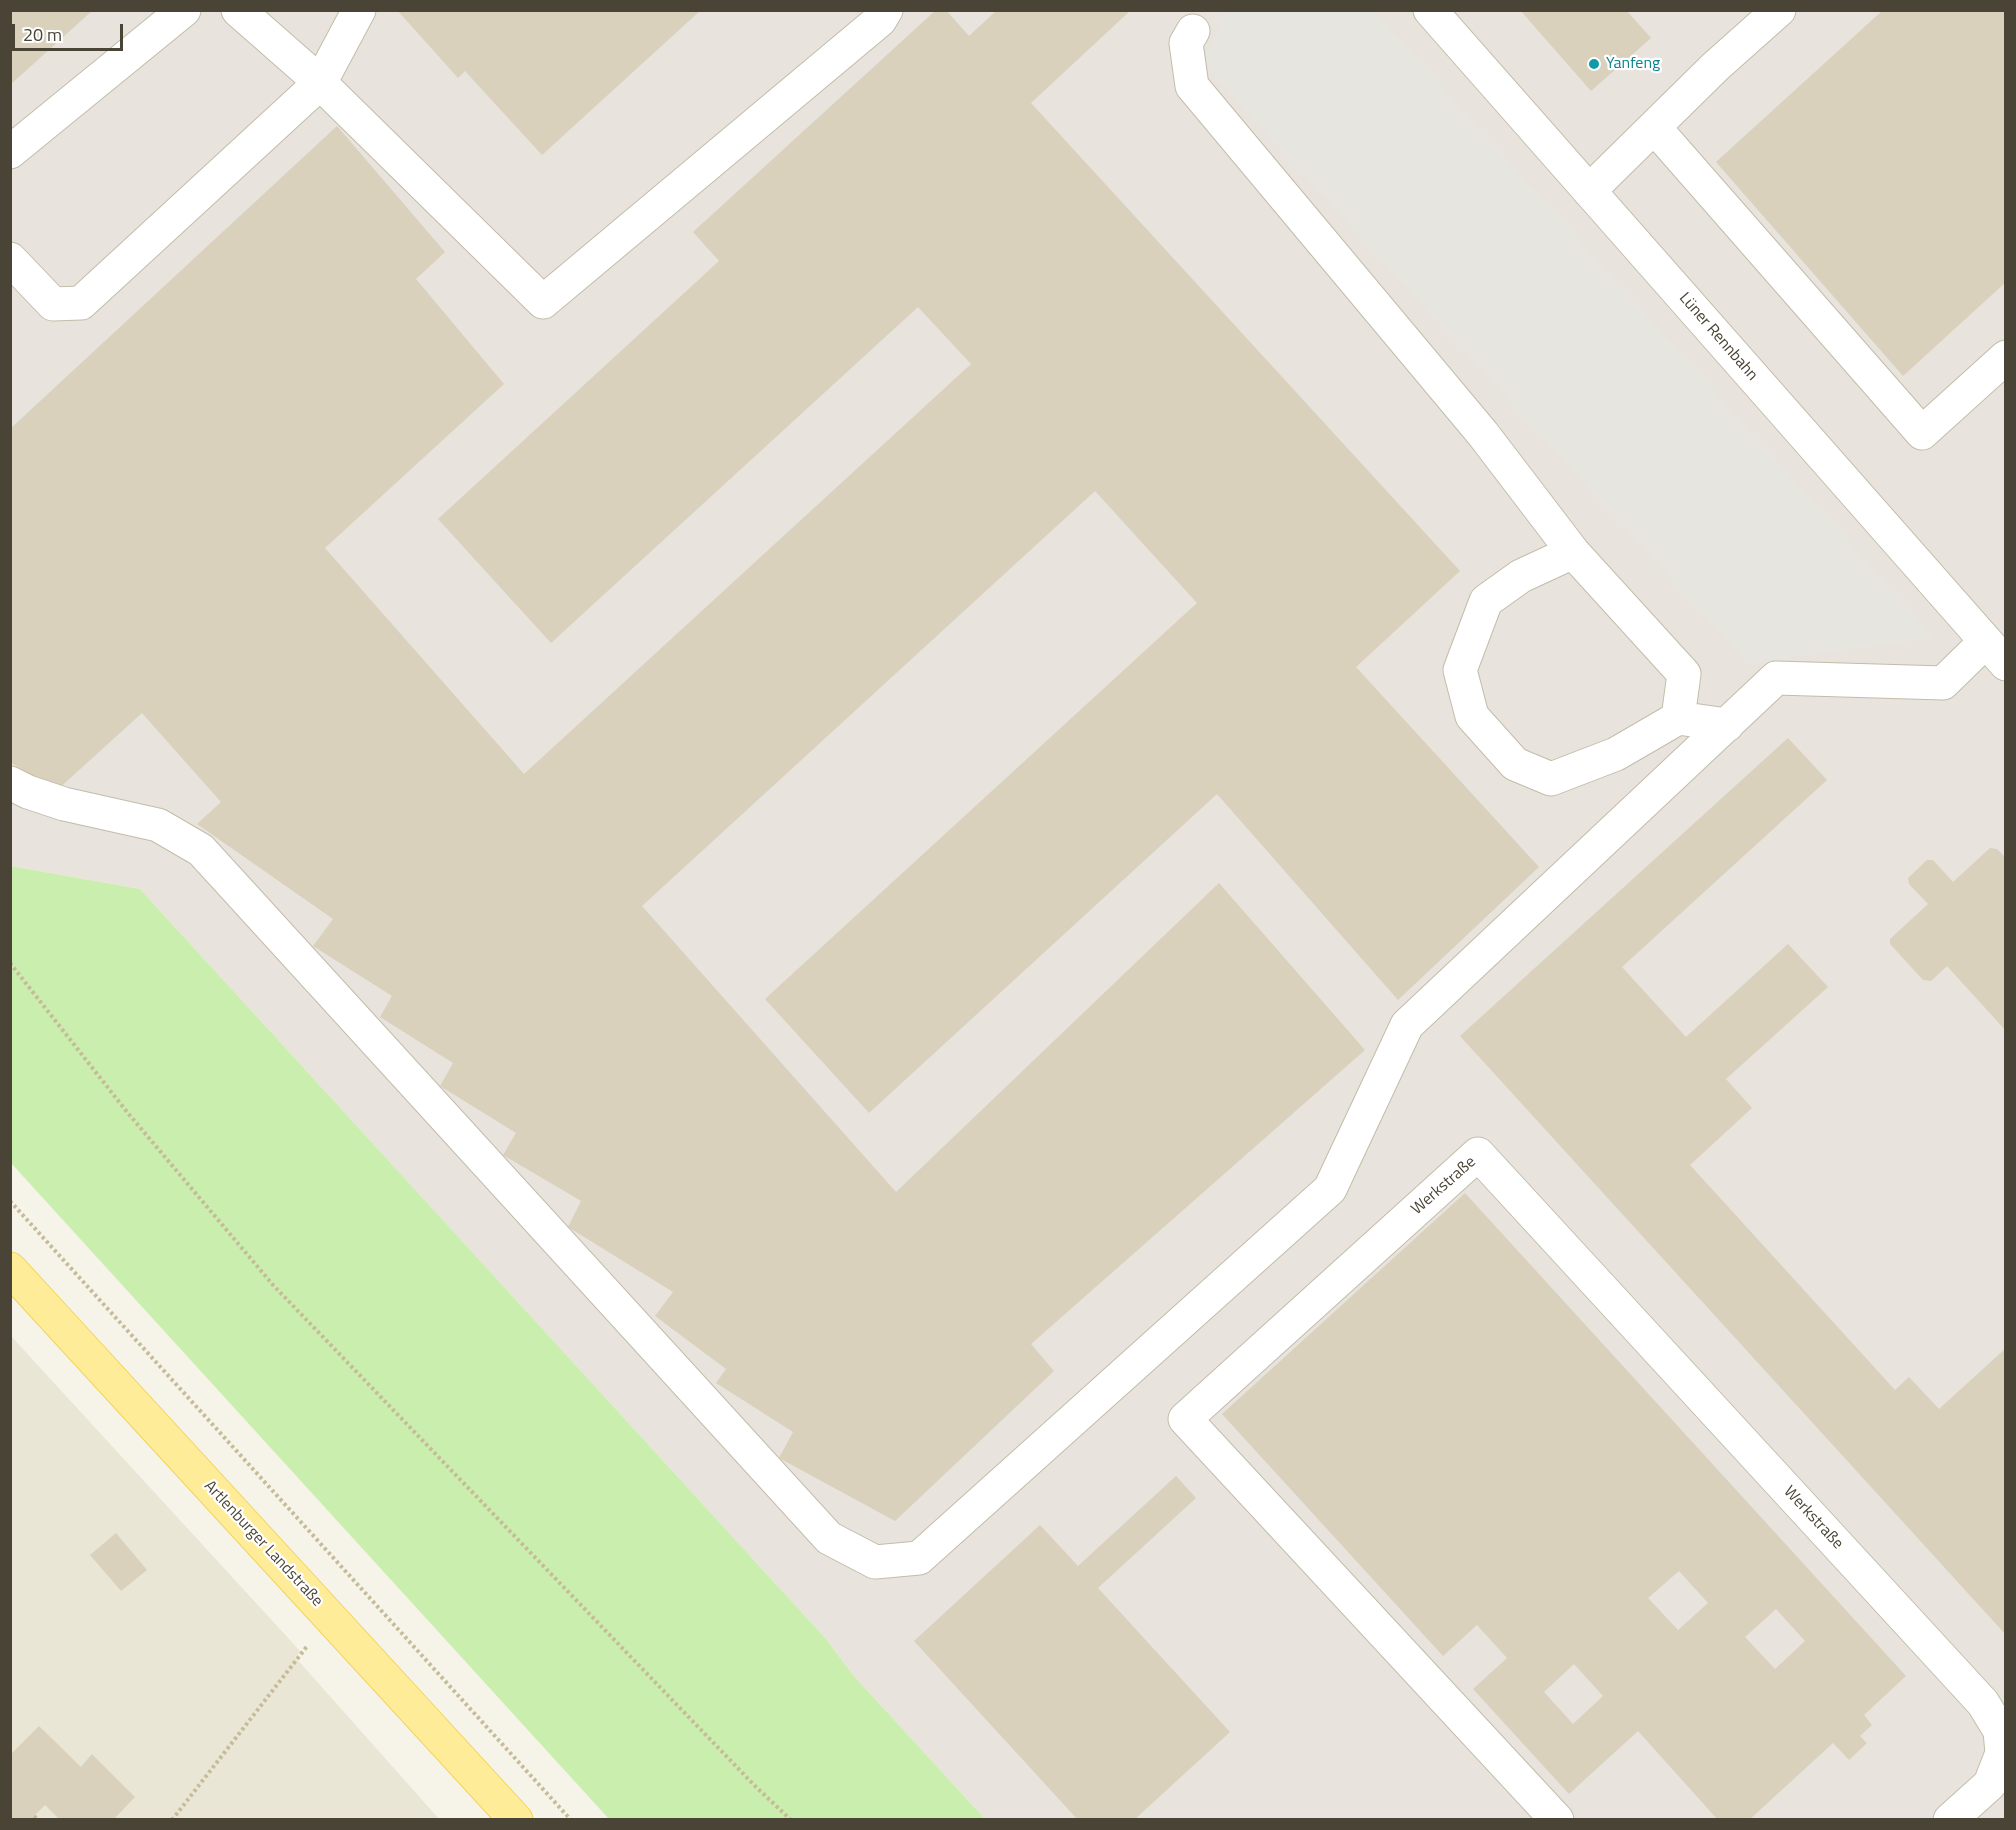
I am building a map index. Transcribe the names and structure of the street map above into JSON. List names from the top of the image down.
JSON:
{
  "streets": {
    "main road": ["Artlenburger Landstraße"],
    "street": ["Lüner Rennbahn", "Werkstraße"]
  },
  "places": ["Yanfeng"],
  "scale_bar": "20 m"
}
